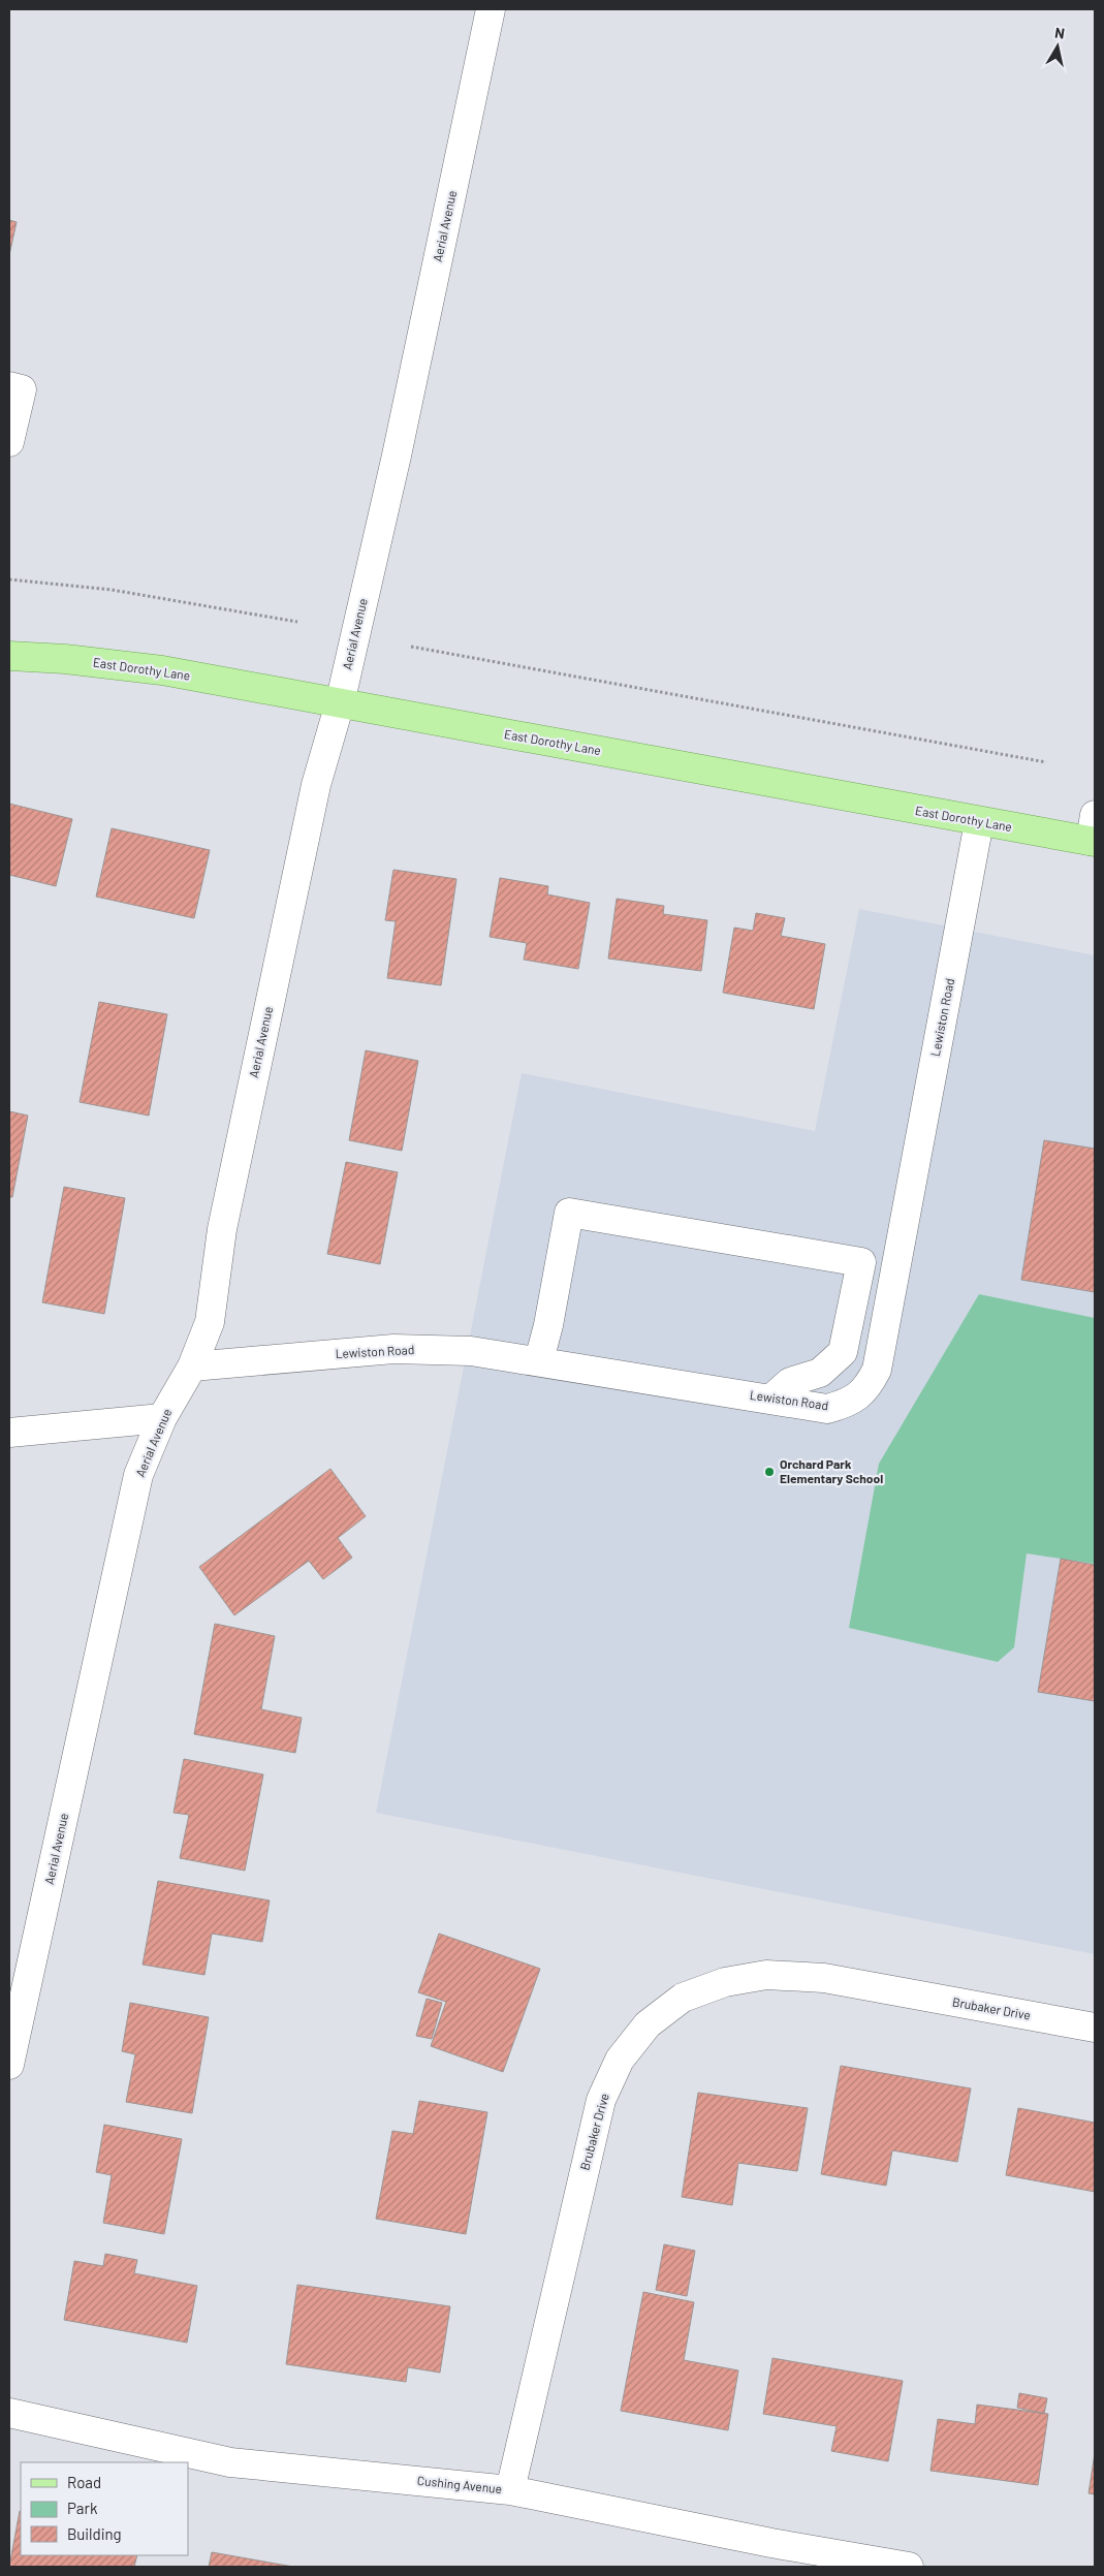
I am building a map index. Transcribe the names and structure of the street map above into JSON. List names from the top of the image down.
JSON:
{
  "streets": {
    "main road": ["East Dorothy Lane"],
    "street": [
      "Aerial Avenue",
      "Lewiston Road",
      "Brubaker Drive",
      "Cushing Avenue"
    ]
  },
  "crossings": [
    ["Aerial Avenue", "East Dorothy Lane"],
    ["Aerial Avenue", "Lewiston Road"],
    ["East Dorothy Lane", "Lewiston Road"],
    ["Brubaker Drive", "Cushing Avenue"]
  ],
  "places": ["Orchard Park Elementary School"],
  "legend": ["Road", "Park", "Building"],
  "north": "top"
}
